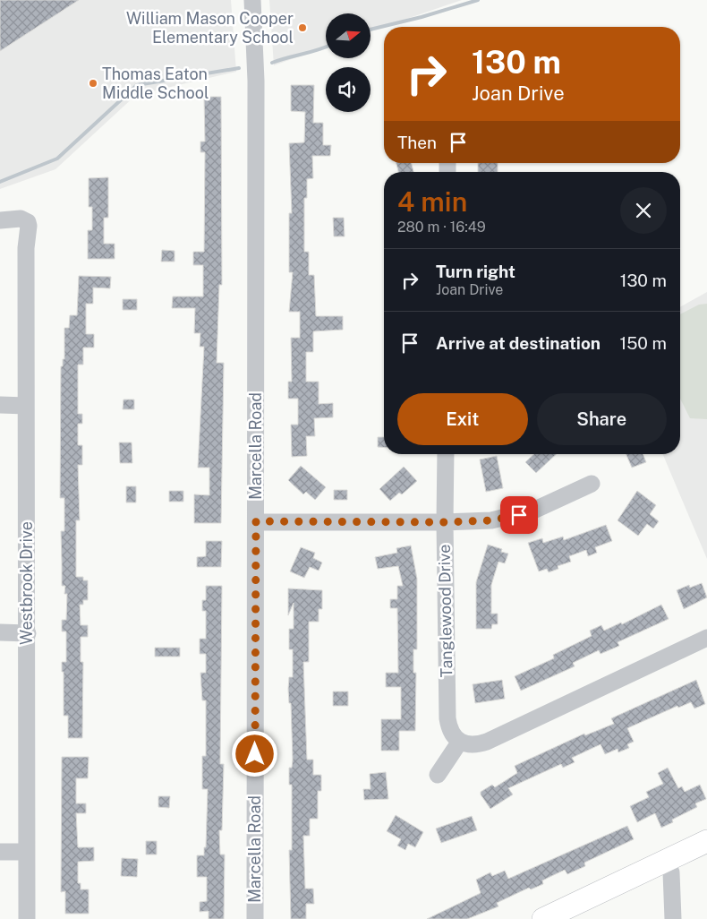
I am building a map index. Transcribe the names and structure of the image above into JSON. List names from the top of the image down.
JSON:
{
  "streets": {
    "street": ["Marcella Road", "Westbrook Drive", "Tanglewood Drive"]
  },
  "places": ["William Mason Cooper Elementary School", "Thomas Eaton Middle School"],
  "north": "right",
  "page": {
    "turn": ["130 m", "Joan Drive"],
    "then": "Then",
    "heading": ["4 min", "280 m · 16:49"],
    "list": [
      {
        "name": "Turn right",
        "note": "Joan Drive",
        "value": "130 m"
      },
      {
        "name": "Arrive at destination",
        "value": "150 m"
      }
    ],
    "buttons": ["Exit", "Share"]
  }
}
